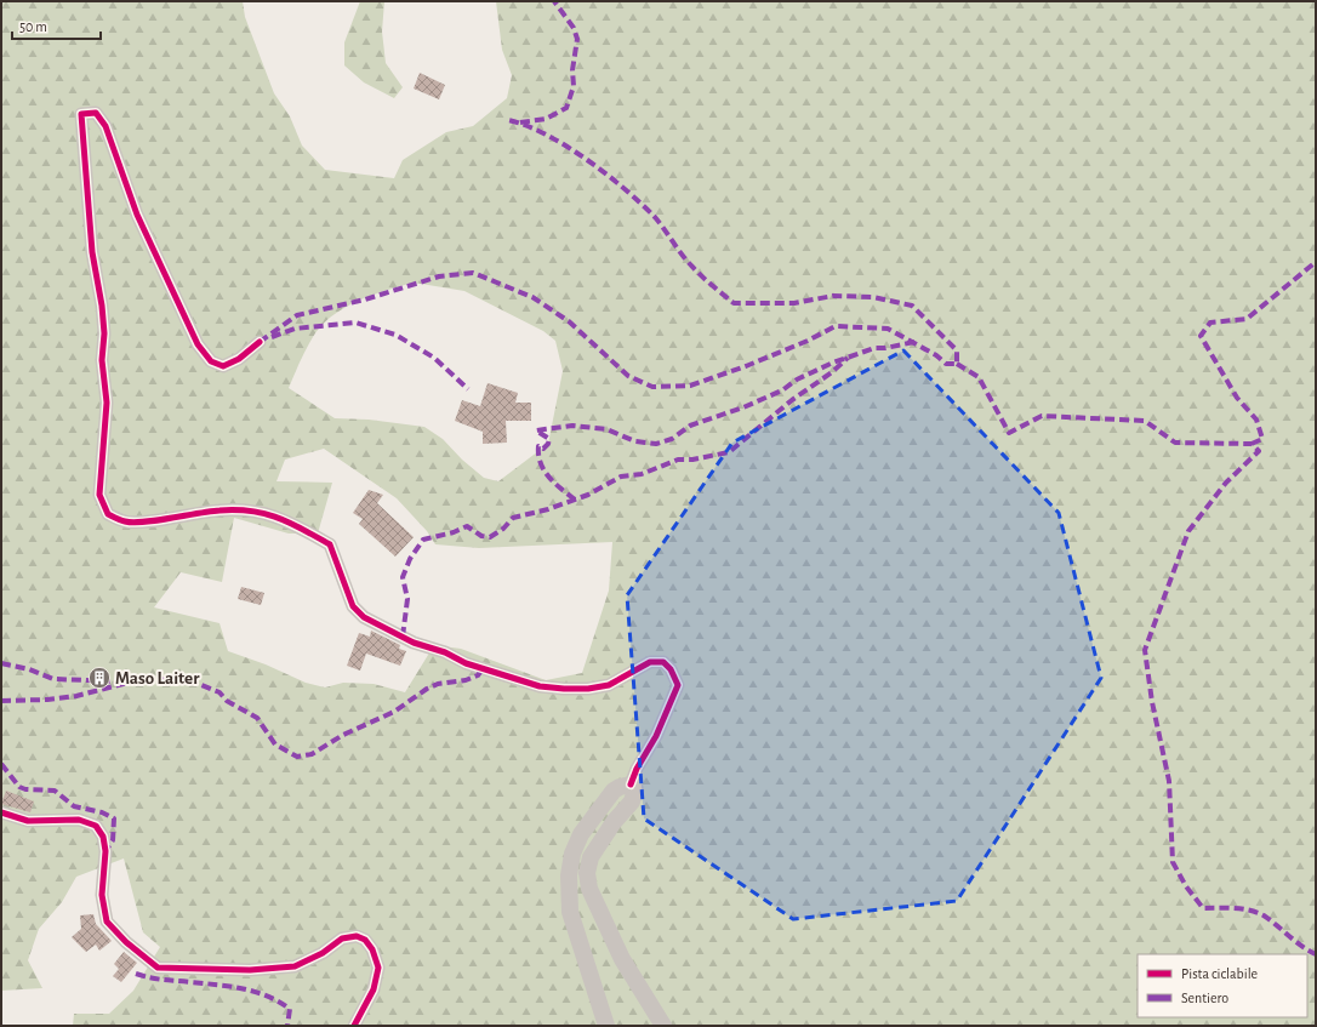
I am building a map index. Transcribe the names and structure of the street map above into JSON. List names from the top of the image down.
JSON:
{
  "places": {
    "building": ["Maso Laiter"]
  },
  "legend": ["Pista ciclabile", "Sentiero"],
  "scale_bar": "50 m"
}
